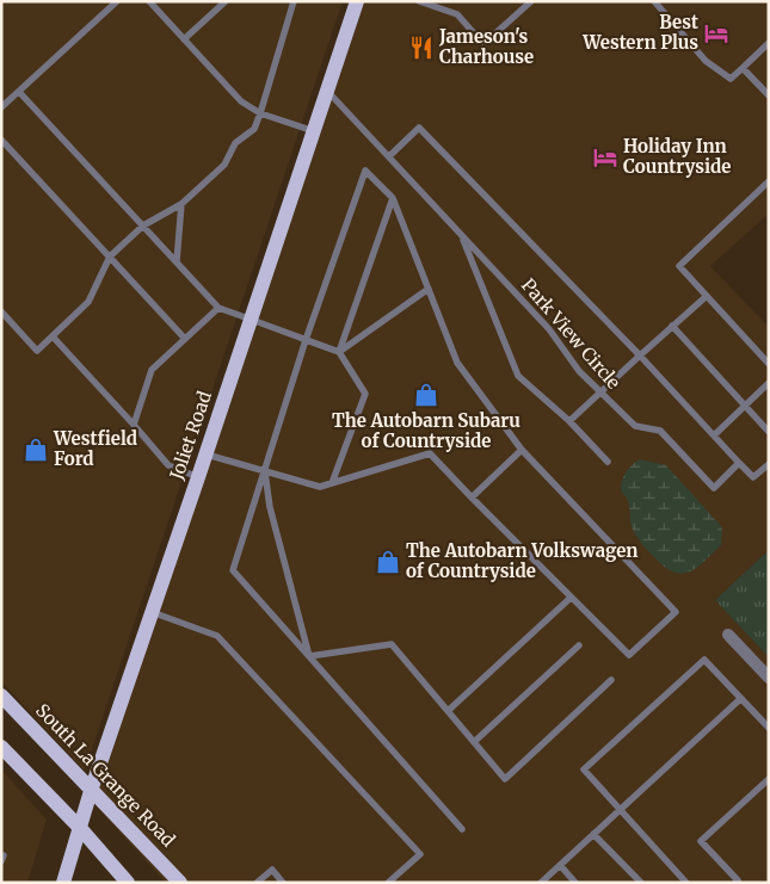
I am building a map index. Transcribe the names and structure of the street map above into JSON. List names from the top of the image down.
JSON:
{
  "streets": {
    "main road": ["Joliet Road", "South La Grange Road"],
    "lane": ["Park View Circle"]
  },
  "crossings": [
    ["Park View Circle", "Joliet Road"],
    ["Joliet Road", "South La Grange Road"]
  ],
  "places": {
    "hotel": ["Best Western Plus", "Holiday Inn Countryside"],
    "restaurant": ["Jameson's Charhouse"],
    "shop": ["The Autobarn Subaru of Countryside", "Westfield Ford", "The Autobarn Volkswagen of Countryside"]
  }
}
